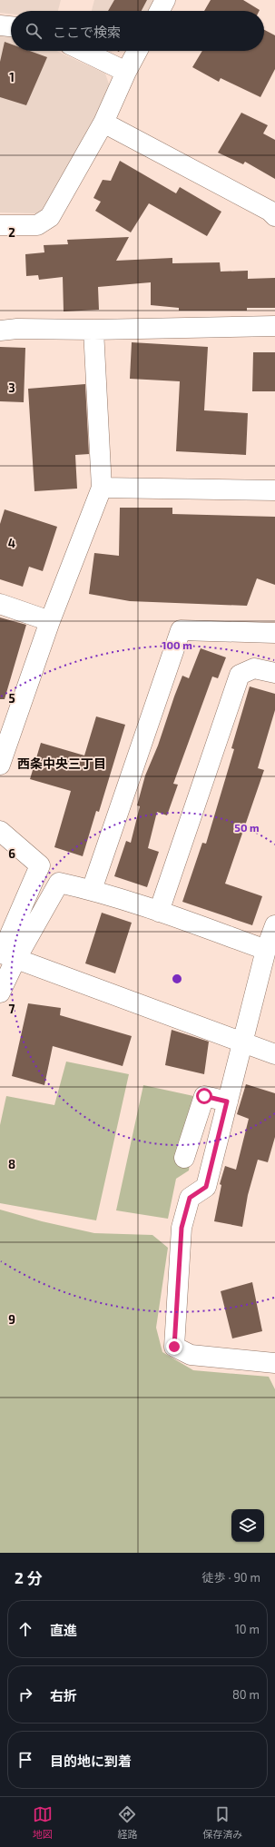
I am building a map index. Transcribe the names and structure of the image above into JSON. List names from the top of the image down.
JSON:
{
  "districts": ["西条中央三丁目"],
  "page": {
    "search": "ここで検索",
    "heading": ["2 分", "徒歩 · 90 m"],
    "list": [
      ["直進", "10 m"],
      ["右折", "80 m"],
      "目的地に到着"
    ],
    "nav": ["地図", "経路", "保存済み"]
  },
  "grid": {
    "rows": [
      "1",
      "2",
      "3",
      "4",
      "5",
      "6",
      "7",
      "8",
      "9"
    ]
  },
  "rings": ["100 m", "50 m"]
}
